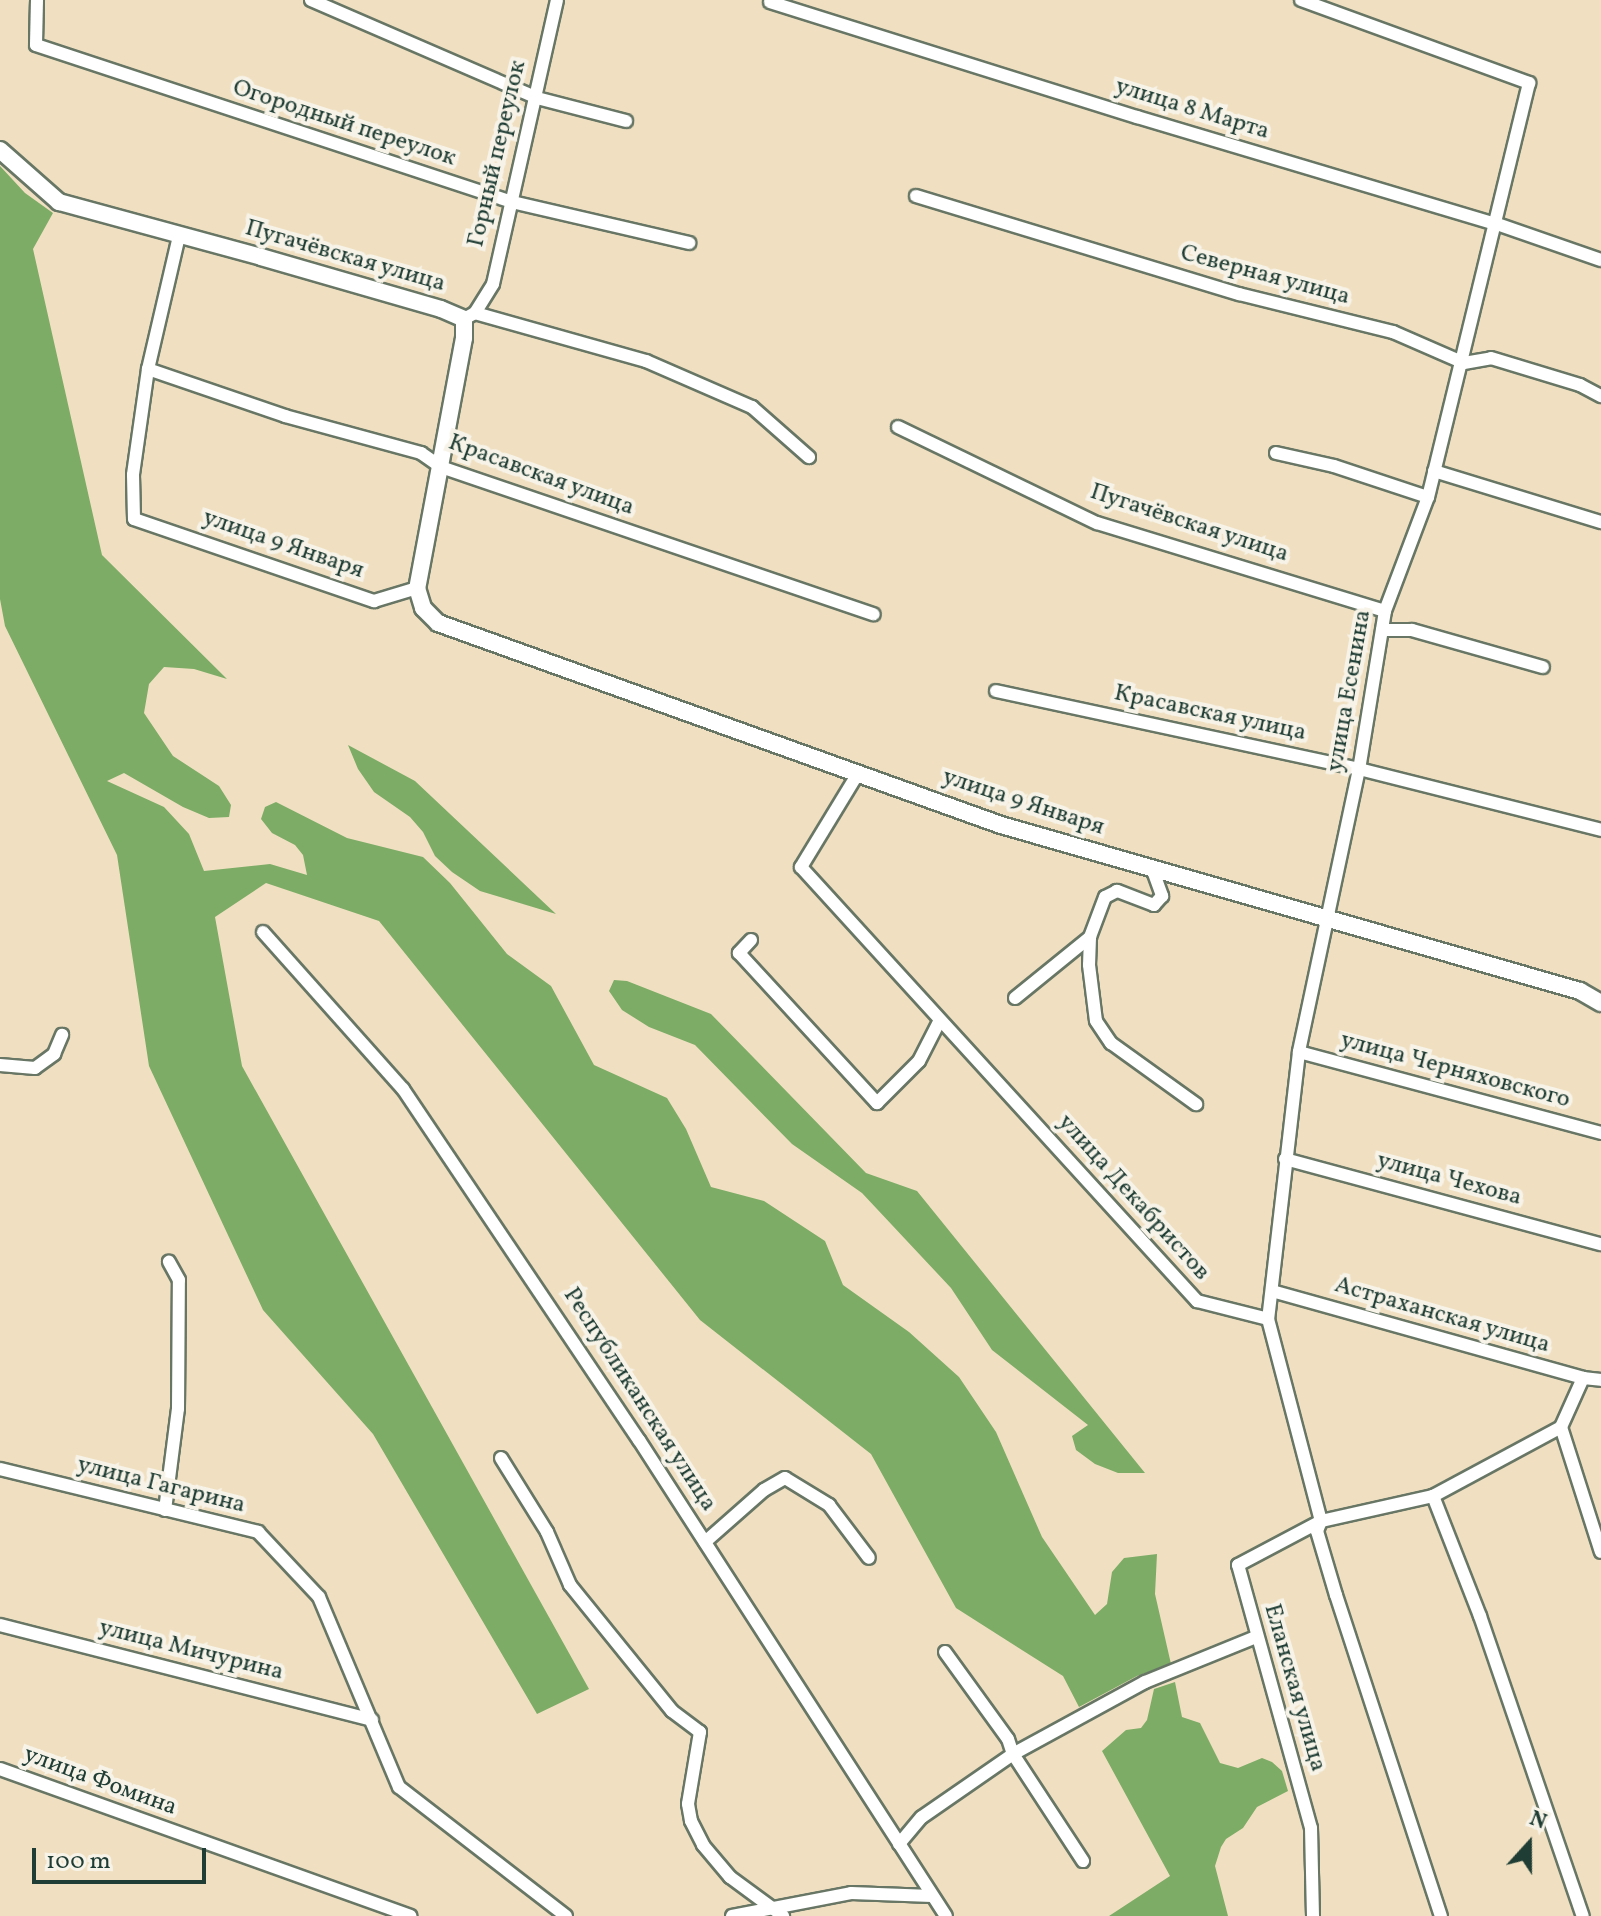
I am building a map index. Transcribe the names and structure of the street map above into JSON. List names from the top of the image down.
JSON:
{
  "streets": {
    "main road": ["Горный переулок", "Пугачёвская улица", "улица 9 Января"],
    "street": [
      "улица 8 Марта",
      "Огородный переулок",
      "Северная улица",
      "Красавская улица",
      "улица Есенина",
      "улица Черняховского",
      "улица Чехова",
      "улица Декабристов",
      "Астраханская улица",
      "Республиканская улица",
      "улица Гагарина",
      "улица Мичурина",
      "Еланская улица",
      "улица Фомина"
    ]
  },
  "crossings": [
    ["улица 8 Марта", "улица Есенина"],
    ["Огородный переулок", "Горный переулок"],
    ["Горный переулок", "Пугачёвская улица"],
    ["Горный переулок", "Красавская улица"],
    ["Горный переулок", "улица 9 Января"],
    ["Пугачёвская улица", "улица Есенина"],
    ["Северная улица", "улица Есенина"],
    ["Красавская улица", "улица 9 Января"],
    ["Красавская улица", "улица Есенина"],
    ["улица 9 Января", "улица Есенина"],
    ["улица 9 Января", "улица Декабристов"],
    ["улица Есенина", "улица Черняховского"],
    ["улица Есенина", "улица Чехова"],
    ["улица Есенина", "улица Декабристов"],
    ["улица Есенина", "Астраханская улица"],
    ["улица Гагарина", "улица Мичурина"]
  ],
  "scale_bar": "100 m",
  "north": "top"
}
